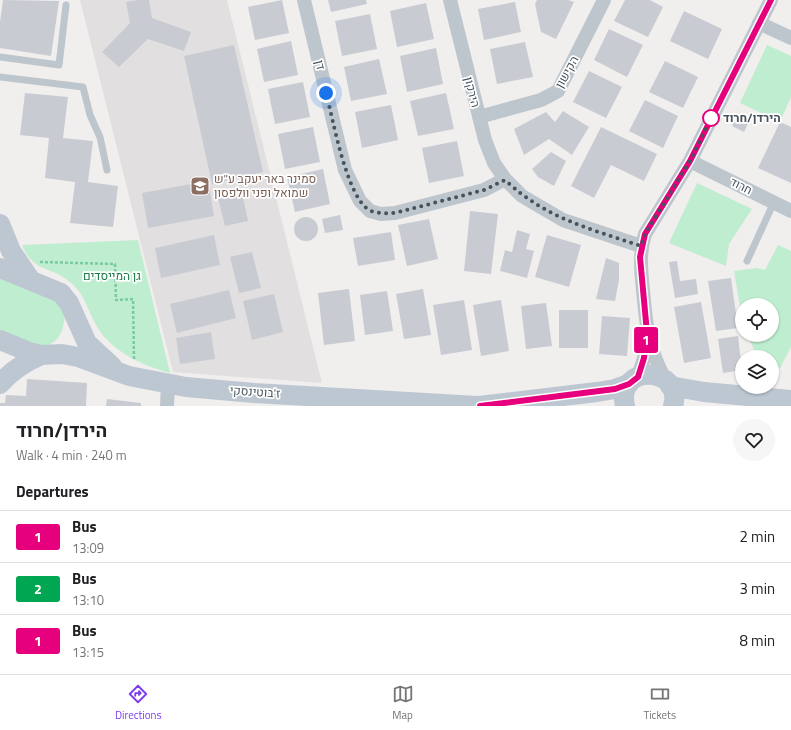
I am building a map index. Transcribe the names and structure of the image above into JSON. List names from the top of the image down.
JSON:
{
  "streets": {
    "street": [
      "דן",
      "הקישון",
      "הירקון",
      "חרוד",
      "ז'בוטינסקי"
    ]
  },
  "crossings": [
    ["דן", "הירקון"],
    ["הקישון", "הירקון"]
  ],
  "parks": ["גן המייסדים"],
  "places": {
    "other": ["הירדן/חרוד"],
    "school or university": ["סמינר באר יעקב ע\"ש שמואל ופני וולפסון"]
  },
  "lines": ["bus line 1"],
  "page": {
    "on_map": "1",
    "heading": [
      ["הירדן/חרוד", "Walk · 4 min · 240 m"],
      "Departures"
    ],
    "list": [
      {
        "mark": "1",
        "name": "Bus",
        "note": "13:09",
        "value": "2 min"
      },
      {
        "mark": "2",
        "name": "Bus",
        "note": "13:10",
        "value": "3 min"
      },
      {
        "mark": "1",
        "name": "Bus",
        "note": "13:15",
        "value": "8 min"
      }
    ],
    "tabs": ["Directions", "Map", "Tickets"]
  }
}
